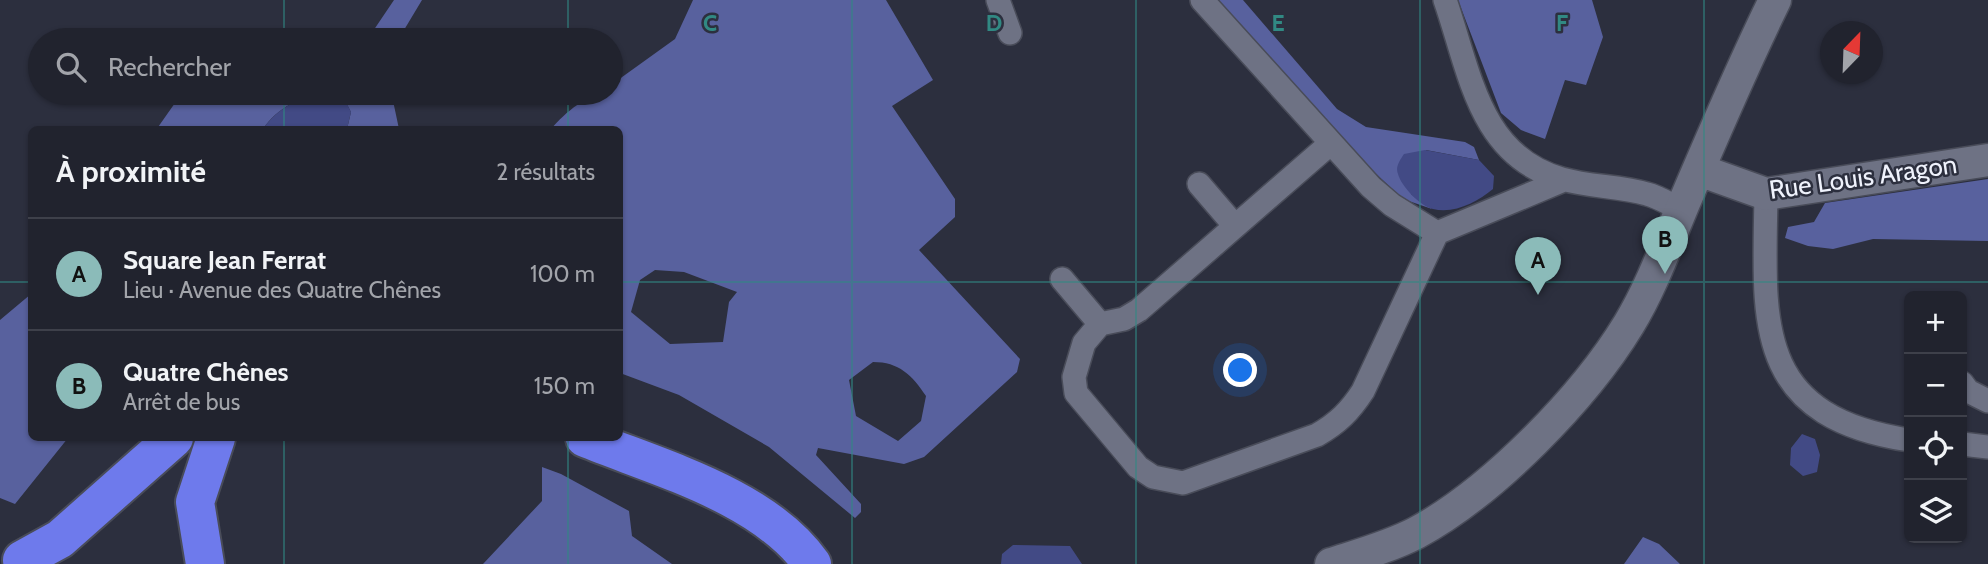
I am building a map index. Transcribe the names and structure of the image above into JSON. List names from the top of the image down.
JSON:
{
  "streets": {
    "street": ["Rue Louis Aragon"]
  },
  "north": "top right",
  "page": {
    "search": "Rechercher",
    "heading": ["À proximité", "2 résultats"],
    "pins": ["B", "A"],
    "list": [
      {
        "mark": "A",
        "name": "Square Jean Ferrat",
        "note": "Lieu · Avenue des Quatre Chênes",
        "value": "100 m"
      },
      {
        "mark": "B",
        "name": "Quatre Chênes",
        "note": "Arrêt de bus",
        "value": "150 m"
      }
    ],
    "map_buttons": ["+", "−"]
  },
  "grid": {
    "columns": [
      "C",
      "D",
      "E",
      "F"
    ]
  }
}
